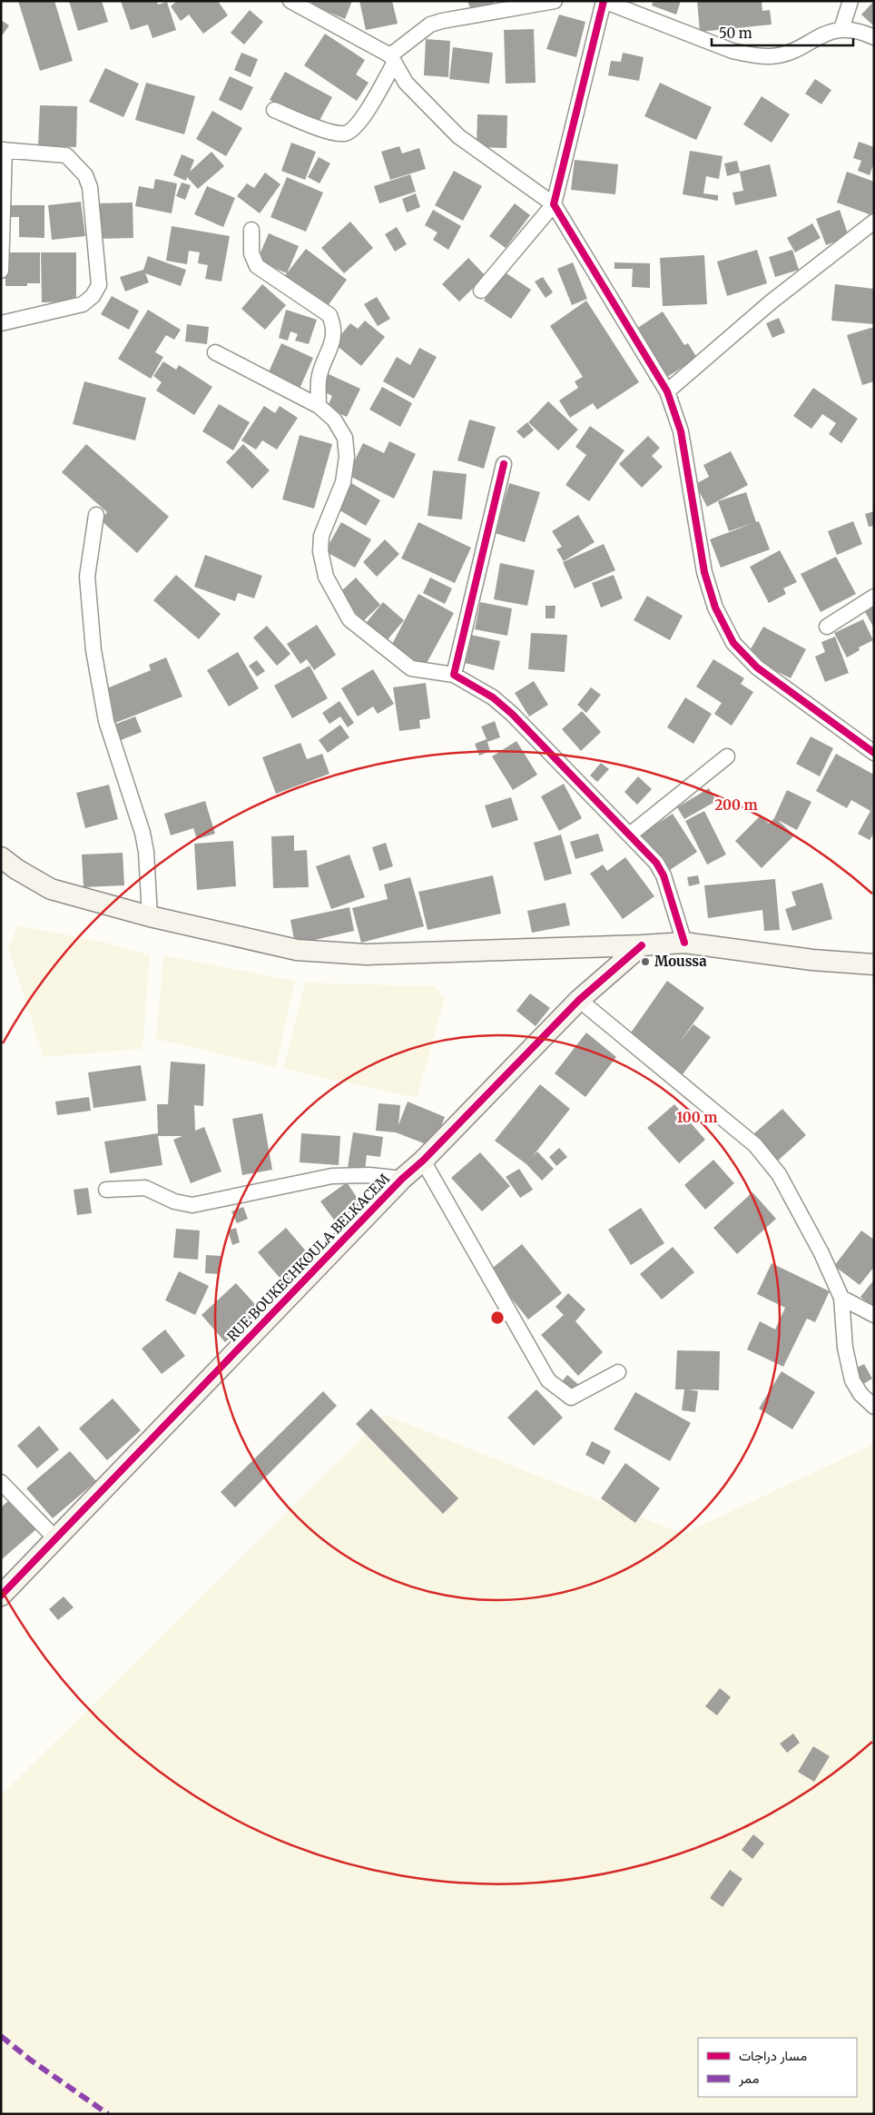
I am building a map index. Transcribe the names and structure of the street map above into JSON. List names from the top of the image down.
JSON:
{
  "streets": {
    "street": ["RUE BOUKECHKOULA BELKACEM"]
  },
  "places": ["Moussa"],
  "legend": ["مسار دراجات", "ممر"],
  "scale_bar": "50 m",
  "rings": ["200 m", "100 m"]
}
